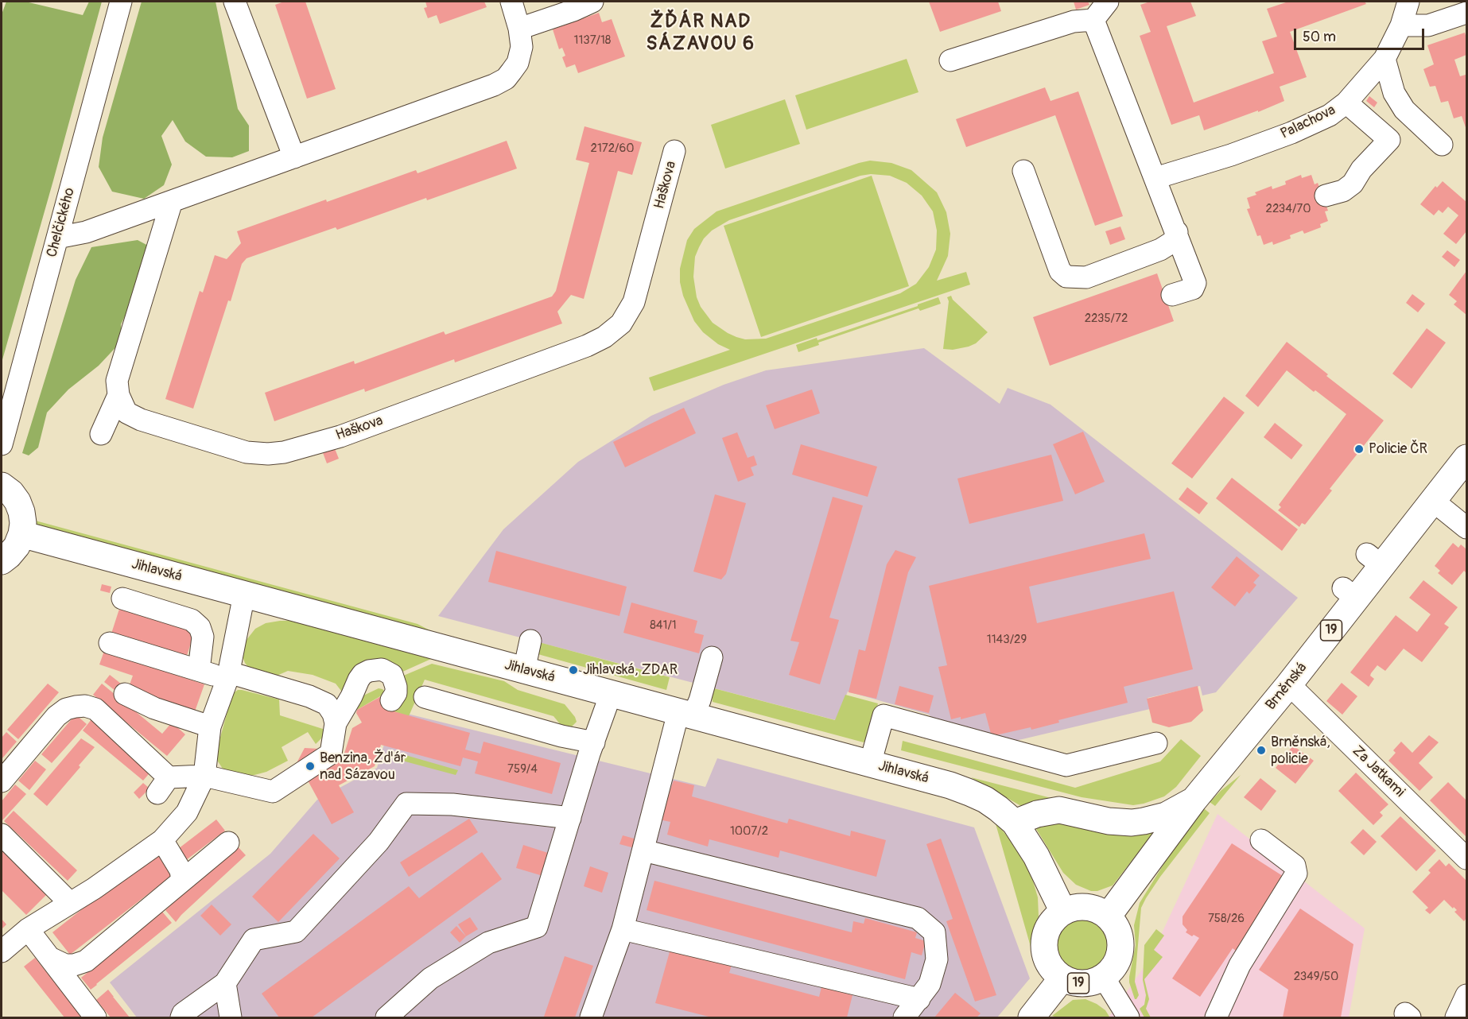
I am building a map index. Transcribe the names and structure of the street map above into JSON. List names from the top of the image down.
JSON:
{
  "streets": {
    "main road": ["Jihlavská", "19", "Brněnská"],
    "street": [
      "Palachova",
      "Haškova",
      "Chelčického",
      "Za Jatkami"
    ]
  },
  "crossings": [
    ["Jihlavská", "19"],
    ["Jihlavská", "Brněnská"],
    ["19", "Brněnská"],
    ["Brněnská", "Za Jatkami"]
  ],
  "districts": ["ŽĎÁR NAD SÁZAVOU 6"],
  "places": [
    "Policie ČR",
    "Jihlavská, ZDAR",
    "Brněnská, policie",
    "Benzina, Žďár nad Sázavou"
  ],
  "house_numbers": [
    "1137/18",
    "2172/60",
    "2234/70",
    "2235/72",
    "841/1",
    "1143/29",
    "759/4",
    "1007/2",
    "758/26",
    "2349/50"
  ],
  "scale_bar": "50 m"
}
